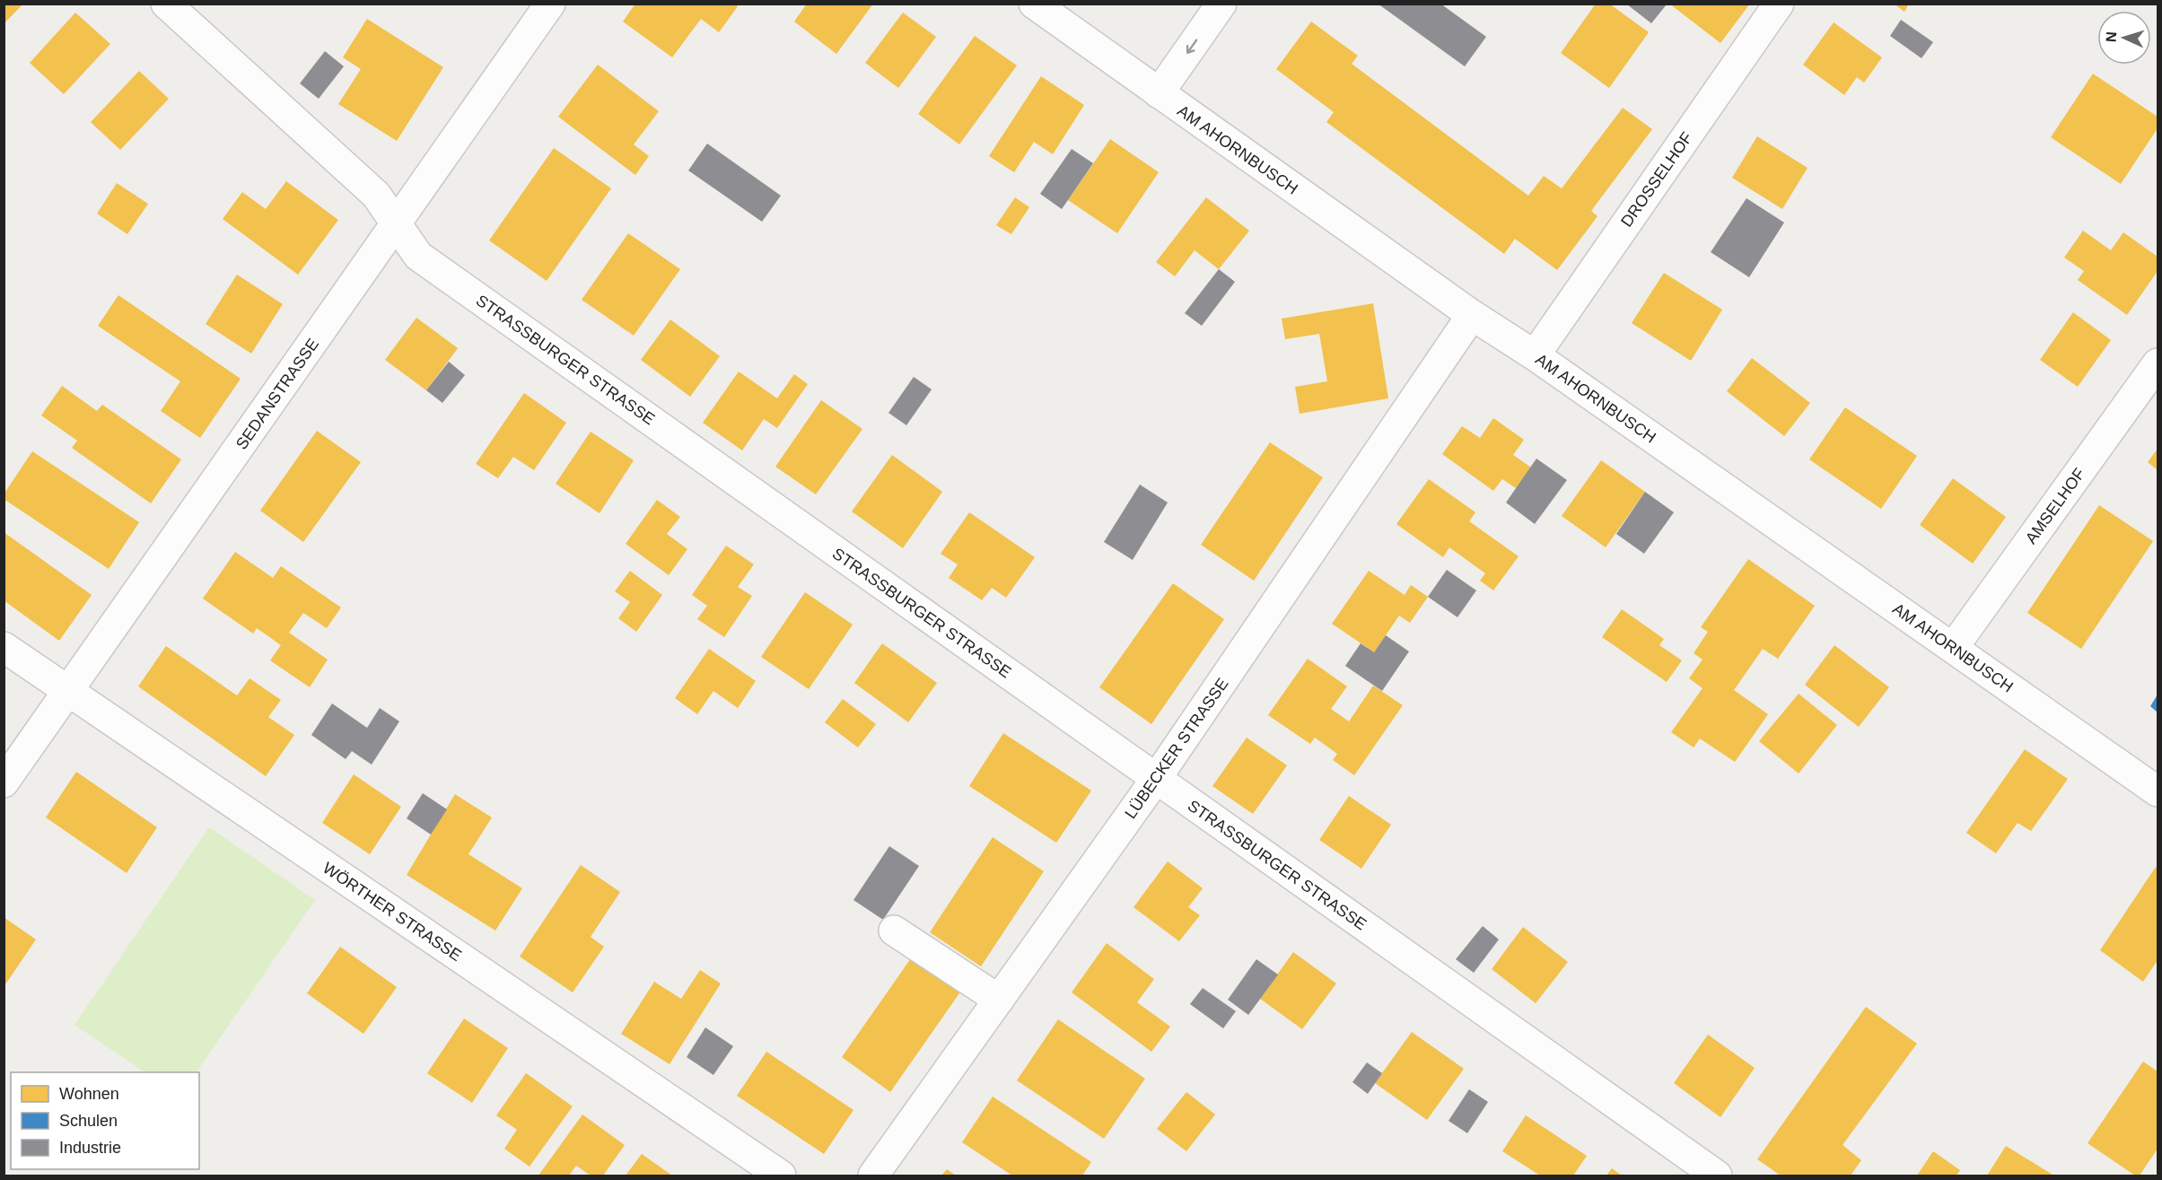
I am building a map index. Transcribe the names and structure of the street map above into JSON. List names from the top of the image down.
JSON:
{
  "streets": {
    "street": [
      "AM AHORNBUSCH",
      "DROSSELHOF",
      "STRASSBURGER STRASSE",
      "SEDANSTRASSE",
      "AMSELHOF",
      "LÜBECKER STRASSE",
      "WÖRTHER STRASSE"
    ]
  },
  "crossings": [
    ["AM AHORNBUSCH", "DROSSELHOF"],
    ["AM AHORNBUSCH", "AMSELHOF"],
    ["AM AHORNBUSCH", "LÜBECKER STRASSE"],
    ["STRASSBURGER STRASSE", "SEDANSTRASSE"],
    ["STRASSBURGER STRASSE", "LÜBECKER STRASSE"],
    ["SEDANSTRASSE", "WÖRTHER STRASSE"]
  ],
  "legend": ["Wohnen", "Schulen", "Industrie"],
  "north": "left"
}
